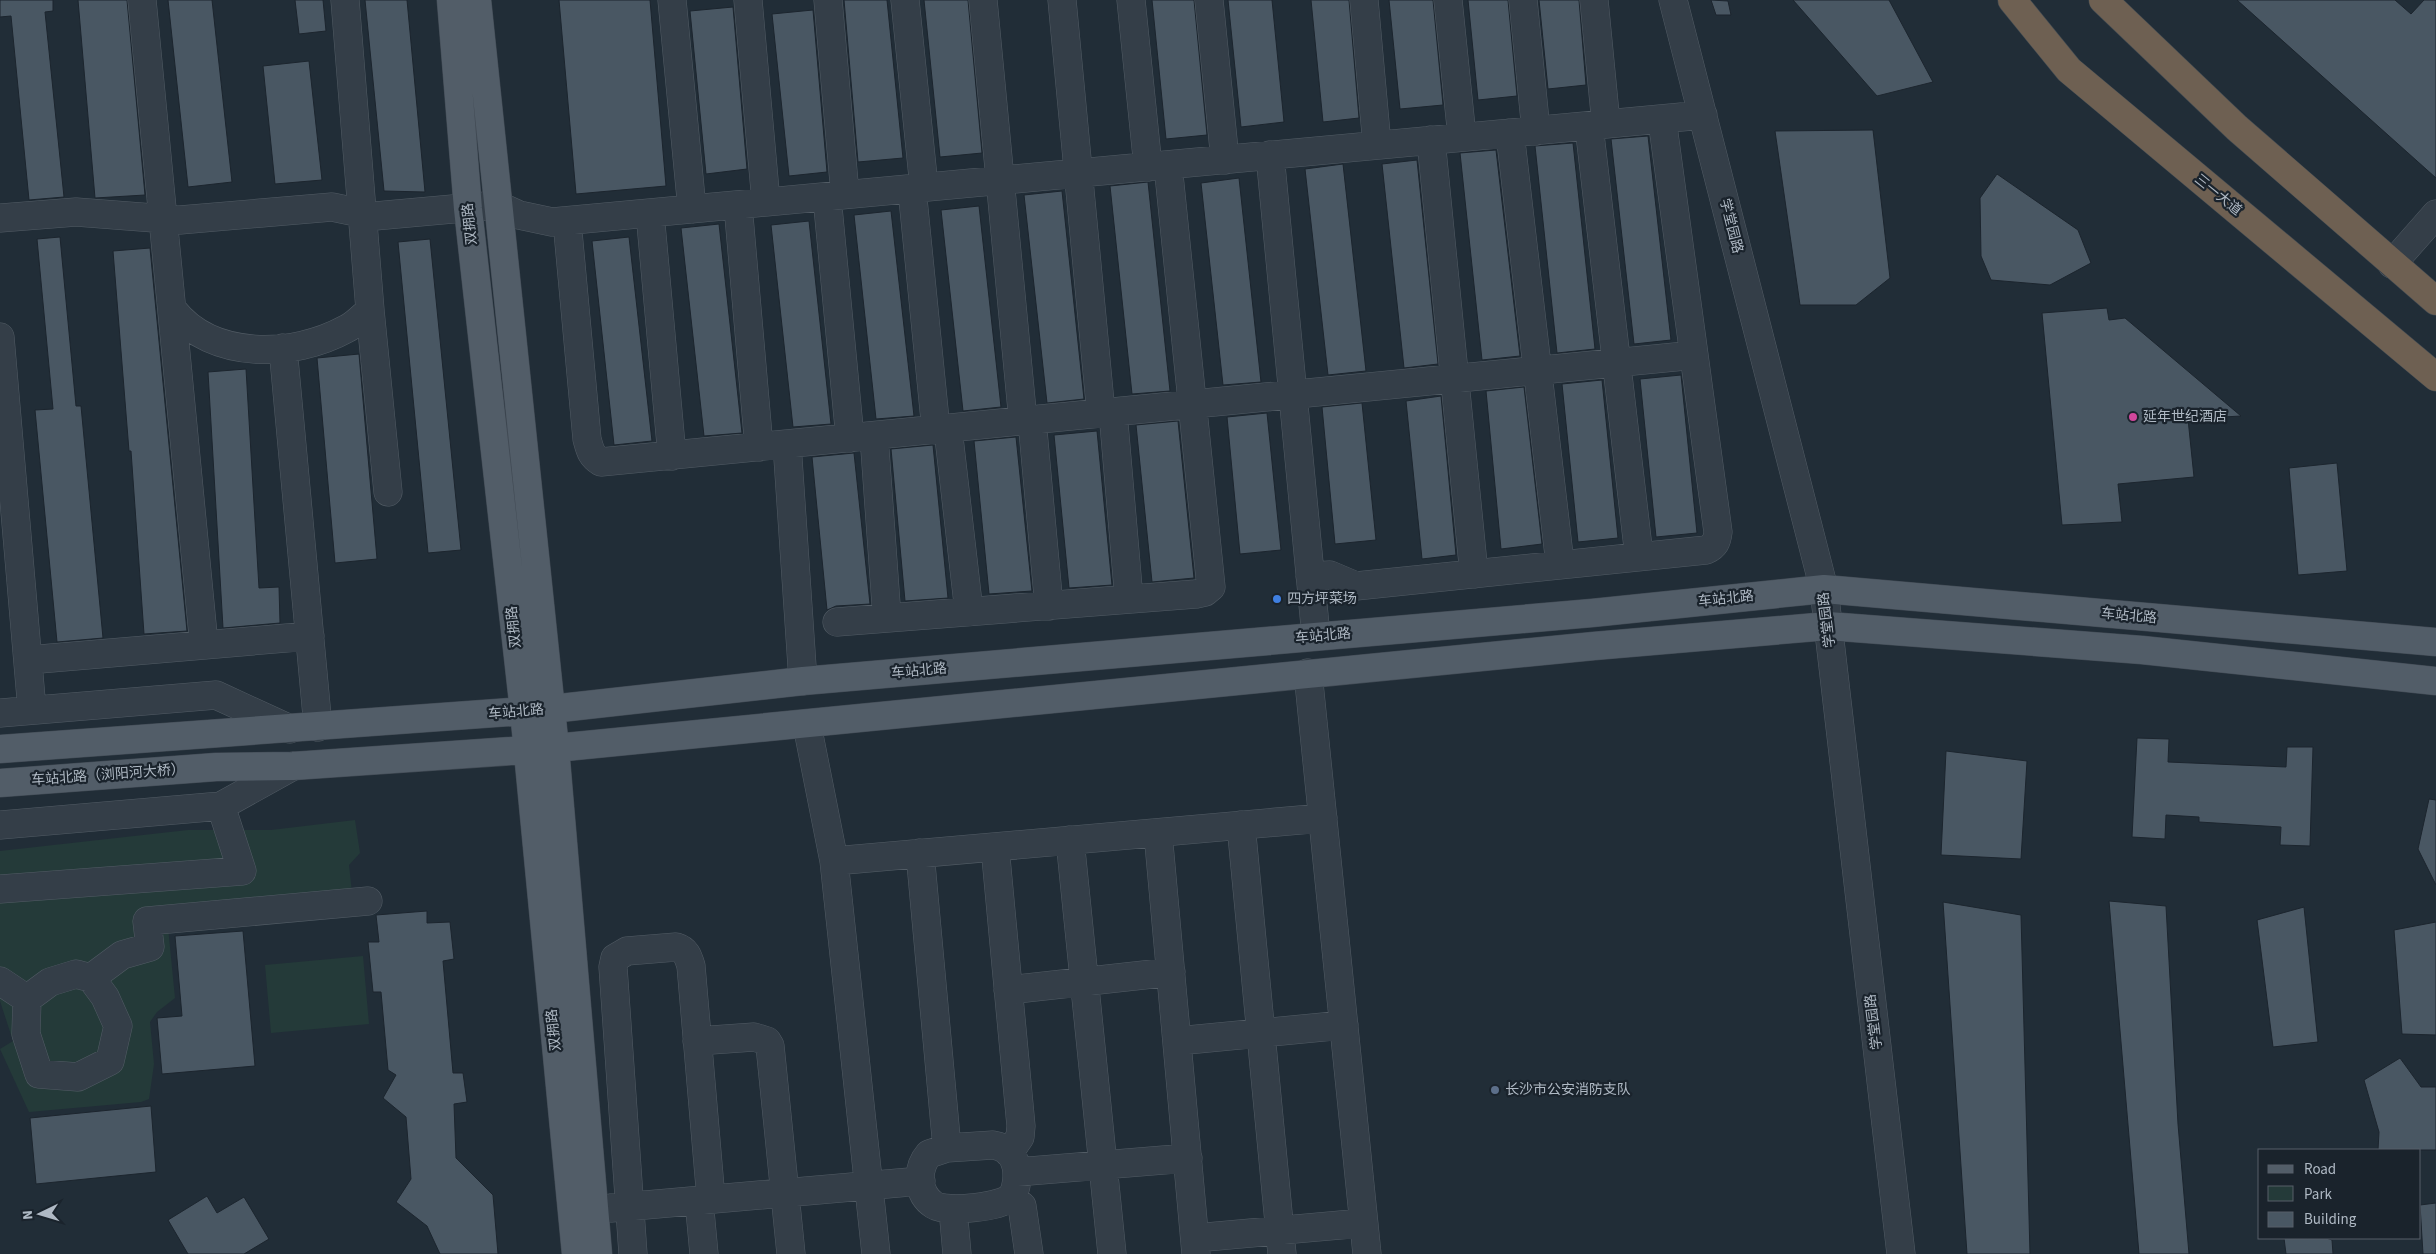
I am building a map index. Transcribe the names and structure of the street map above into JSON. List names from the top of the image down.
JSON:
{
  "streets": {
    "highway": ["三一大道"],
    "main road": ["双拥路", "车站北路", "车站北路（浏阳河大桥）"],
    "street": ["学堂园路"]
  },
  "crossings": [
    ["双拥路", "车站北路"],
    ["学堂园路", "车站北路"]
  ],
  "places": ["延年世纪酒店", "四方坪菜场", "长沙市公安消防支队"],
  "legend": ["Road", "Park", "Building"],
  "north": "left"
}
